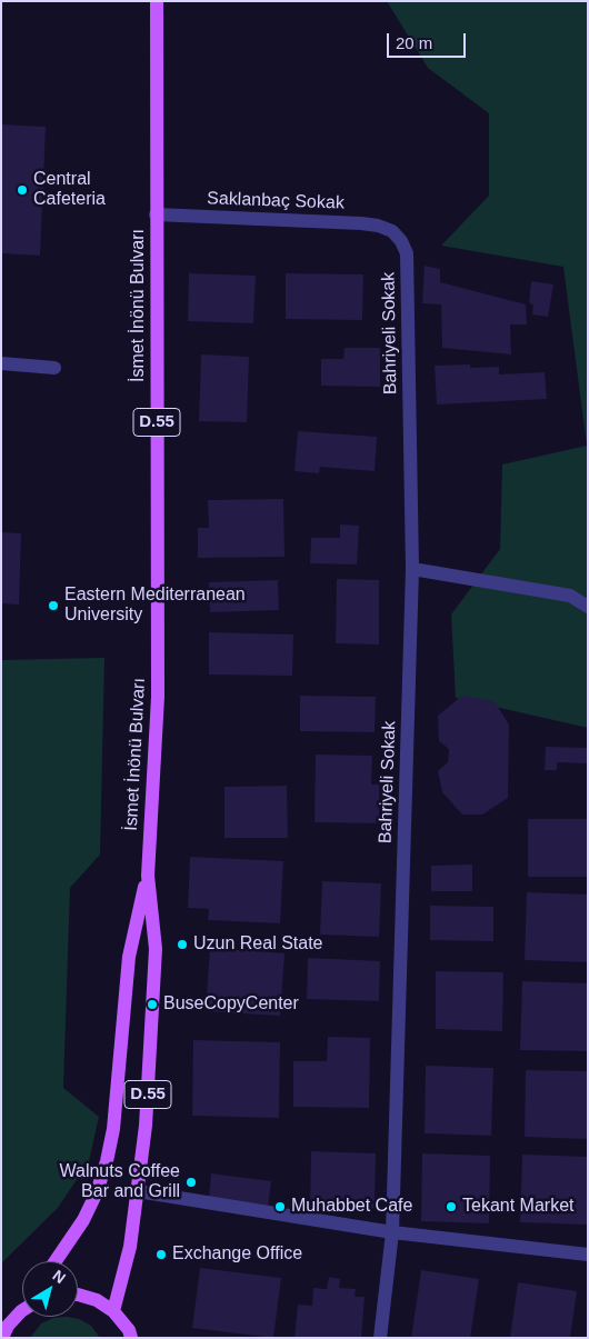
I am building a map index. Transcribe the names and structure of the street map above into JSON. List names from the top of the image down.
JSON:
{
  "streets": {
    "main road": ["İsmet İnönü Bulvarı", "D.55"],
    "street": ["Saklanbaç Sokak", "Bahriyeli Sokak"]
  },
  "crossings": [
    ["Saklanbaç Sokak", "İsmet İnönü Bulvarı"],
    ["Saklanbaç Sokak", "Bahriyeli Sokak"]
  ],
  "places": [
    "Central Cafeteria",
    "Eastern Mediterranean University",
    "Uzun Real State",
    "BuseCopyCenter",
    "Walnuts Coffee Bar and Grill",
    "Muhabbet Cafe",
    "Tekant Market",
    "Exchange Office"
  ],
  "scale_bar": "20 m",
  "north": "top right"
}
